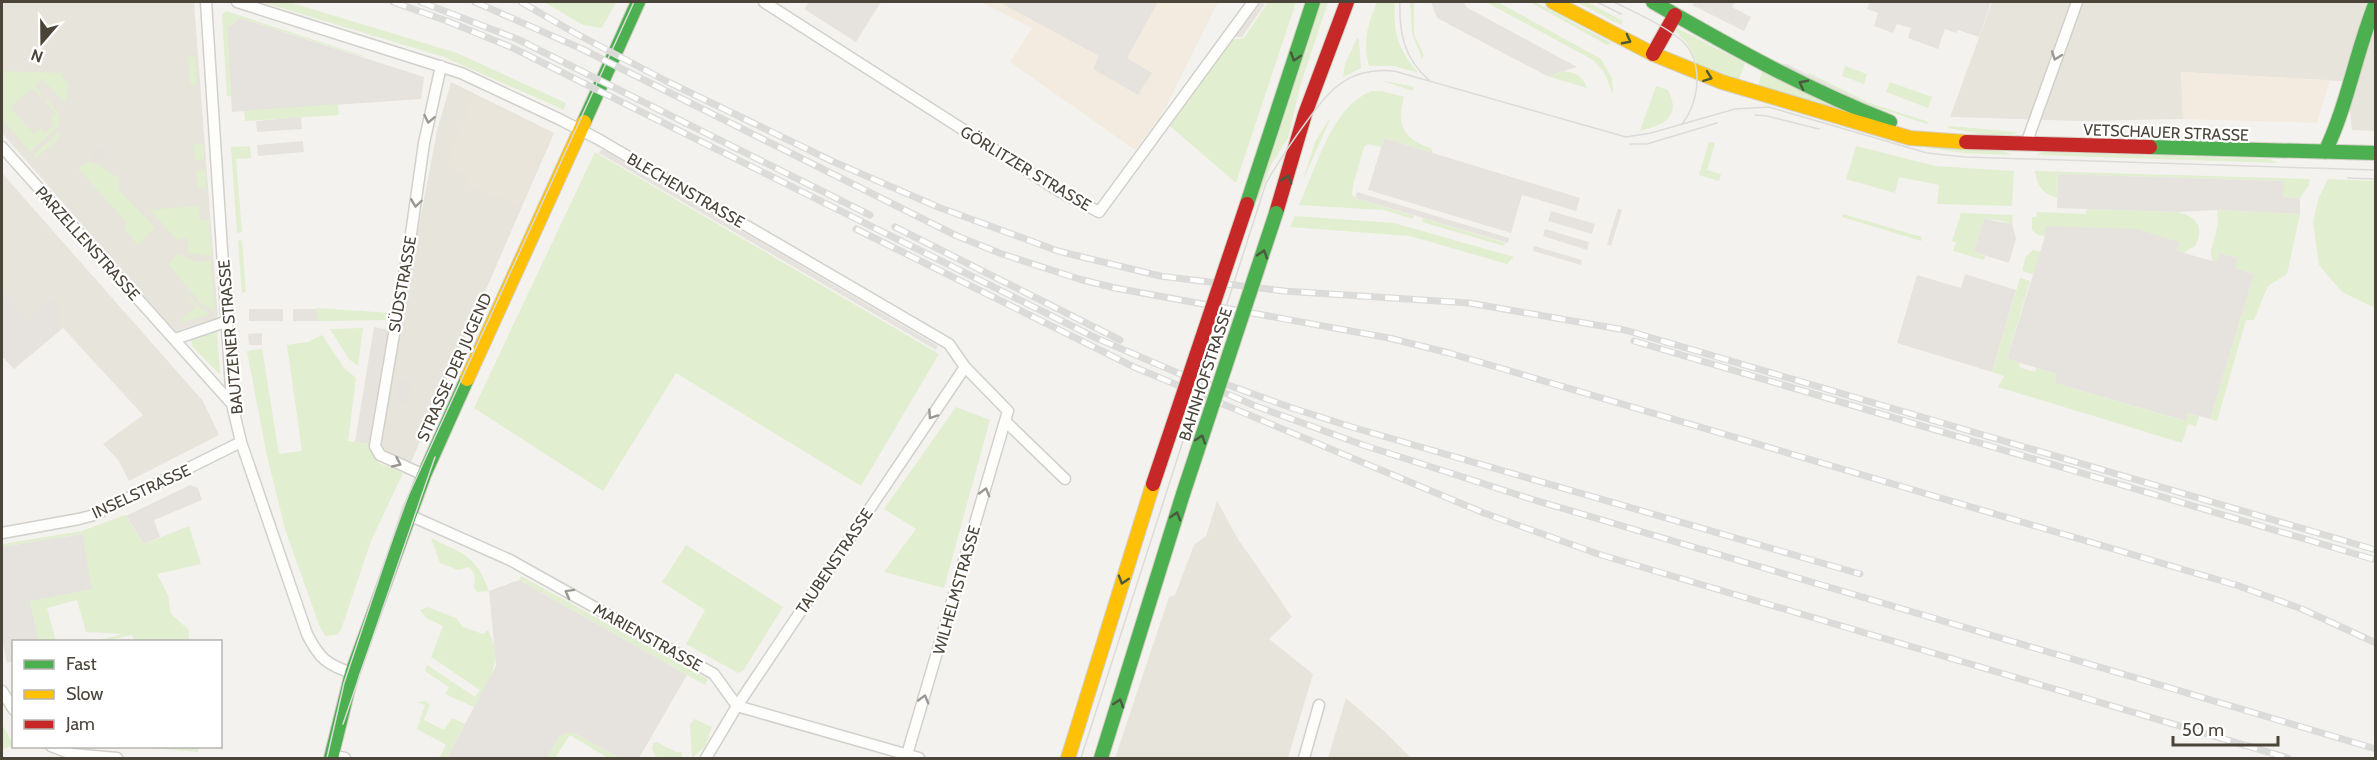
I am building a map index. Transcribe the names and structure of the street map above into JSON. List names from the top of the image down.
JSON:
{
  "streets": {
    "main road": ["VETSCHAUER STRASSE", "STRASSE DER JUGEND", "BAHNHOFSTRASSE"],
    "street": [
      "GÖRLITZER STRASSE",
      "BLECHENSTRASSE",
      "PARZELLENSTRASSE",
      "SÜDSTRASSE",
      "BAUTZENER STRASSE",
      "INSELSTRASSE",
      "TAUBENSTRASSE",
      "WILHELMSTRASSE",
      "MARIENSTRASSE"
    ]
  },
  "crossings": [
    ["BLECHENSTRASSE", "SÜDSTRASSE"],
    ["BLECHENSTRASSE", "STRASSE DER JUGEND"],
    ["BLECHENSTRASSE", "TAUBENSTRASSE"],
    ["BLECHENSTRASSE", "WILHELMSTRASSE"],
    ["PARZELLENSTRASSE", "BAUTZENER STRASSE"],
    ["SÜDSTRASSE", "STRASSE DER JUGEND"],
    ["BAUTZENER STRASSE", "STRASSE DER JUGEND"],
    ["BAUTZENER STRASSE", "INSELSTRASSE"],
    ["STRASSE DER JUGEND", "MARIENSTRASSE"],
    ["TAUBENSTRASSE", "MARIENSTRASSE"]
  ],
  "one_way": [
    "SÜDSTRASSE",
    "TAUBENSTRASSE",
    "WILHELMSTRASSE",
    "MARIENSTRASSE"
  ],
  "legend": ["Fast", "Slow", "Jam"],
  "scale_bar": "50 m",
  "north": "bottom"
}
